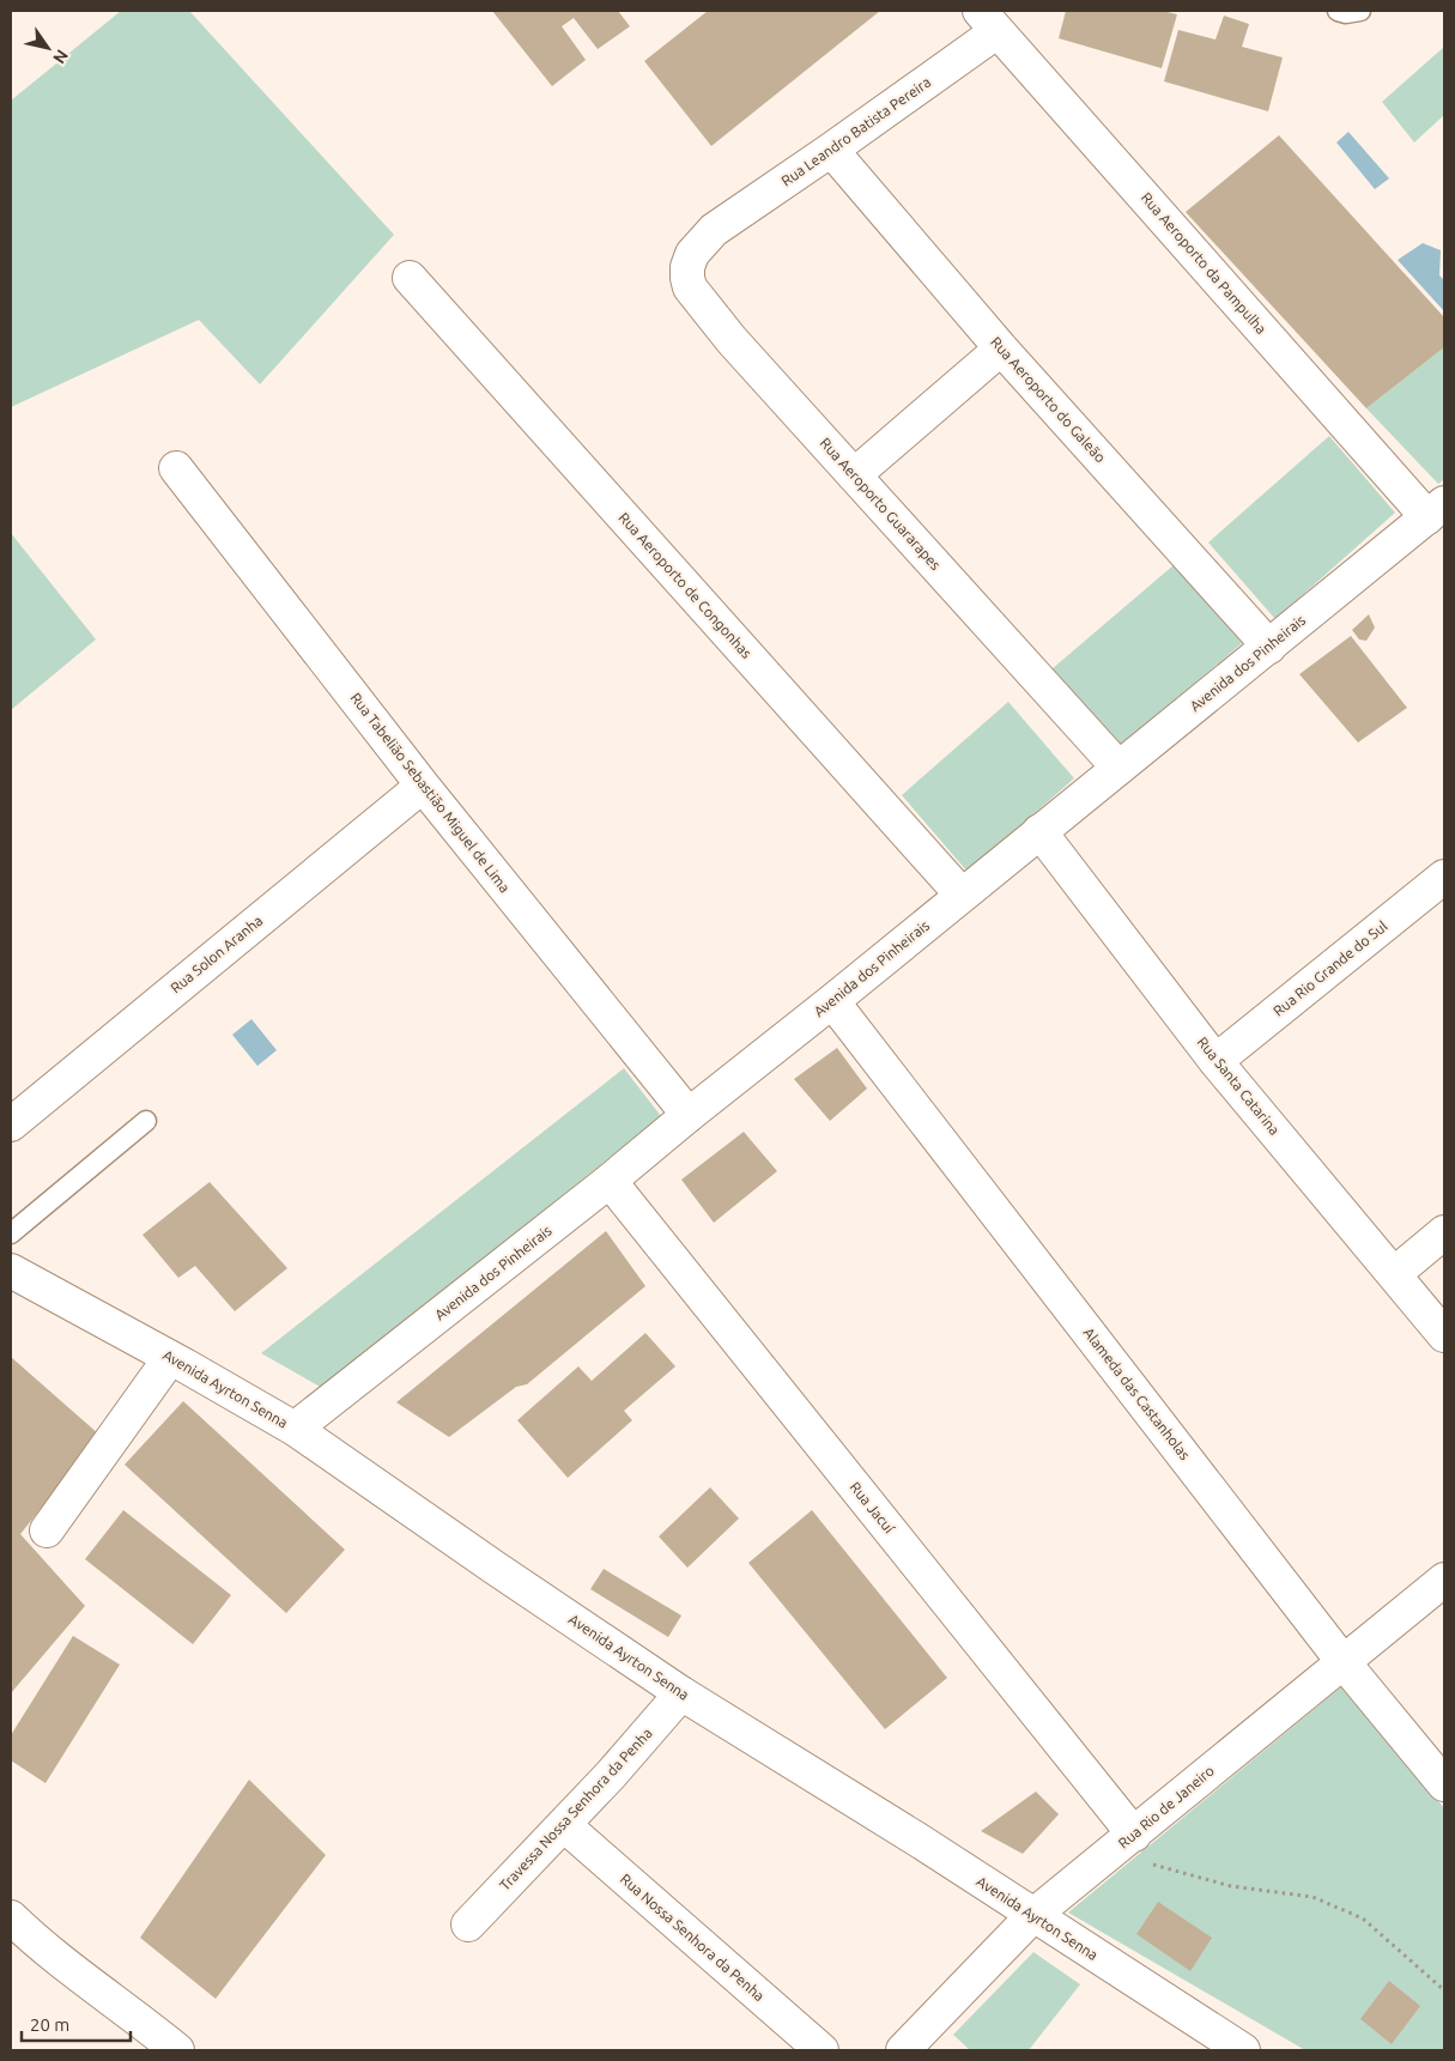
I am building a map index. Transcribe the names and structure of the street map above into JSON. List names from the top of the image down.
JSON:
{
  "streets": {
    "street": [
      "Rua Leandro Batista Pereira",
      "Rua Aeroporto da Pampulha",
      "Rua Aeroporto do Galeão",
      "Rua Aeroporto Guararapes",
      "Rua Aeroporto de Congonhas",
      "Avenida dos Pinheirais",
      "Rua Tabelião Sebastião Miguel de Lima",
      "Rua Solon Aranha",
      "Rua Rio Grande do Sul",
      "Rua Santa Catarina",
      "Avenida Ayrton Senna",
      "Alameda das Castanholas",
      "Rua Jacuí",
      "Rua Rio de Janeiro",
      "Travessa Nossa Senhora da Penha",
      "Rua Nossa Senhora da Penha"
    ]
  },
  "crossings": [
    ["Rua Leandro Batista Pereira", "Rua Aeroporto da Pampulha"],
    ["Rua Leandro Batista Pereira", "Rua Aeroporto do Galeão"],
    ["Rua Leandro Batista Pereira", "Rua Aeroporto Guararapes"],
    ["Rua Aeroporto da Pampulha", "Avenida dos Pinheirais"],
    ["Rua Aeroporto do Galeão", "Avenida dos Pinheirais"],
    ["Rua Aeroporto Guararapes", "Avenida dos Pinheirais"],
    ["Rua Aeroporto de Congonhas", "Avenida dos Pinheirais"],
    ["Avenida dos Pinheirais", "Rua Tabelião Sebastião Miguel de Lima"],
    ["Avenida dos Pinheirais", "Rua Santa Catarina"],
    ["Avenida dos Pinheirais", "Avenida Ayrton Senna"],
    ["Avenida dos Pinheirais", "Alameda das Castanholas"],
    ["Avenida dos Pinheirais", "Rua Jacuí"],
    ["Rua Tabelião Sebastião Miguel de Lima", "Rua Solon Aranha"],
    ["Rua Rio Grande do Sul", "Rua Santa Catarina"],
    ["Avenida Ayrton Senna", "Rua Rio de Janeiro"],
    ["Avenida Ayrton Senna", "Travessa Nossa Senhora da Penha"],
    ["Alameda das Castanholas", "Rua Rio de Janeiro"],
    ["Rua Jacuí", "Rua Rio de Janeiro"],
    ["Travessa Nossa Senhora da Penha", "Rua Nossa Senhora da Penha"]
  ],
  "scale_bar": "20 m",
  "north": "bottom right"
}
